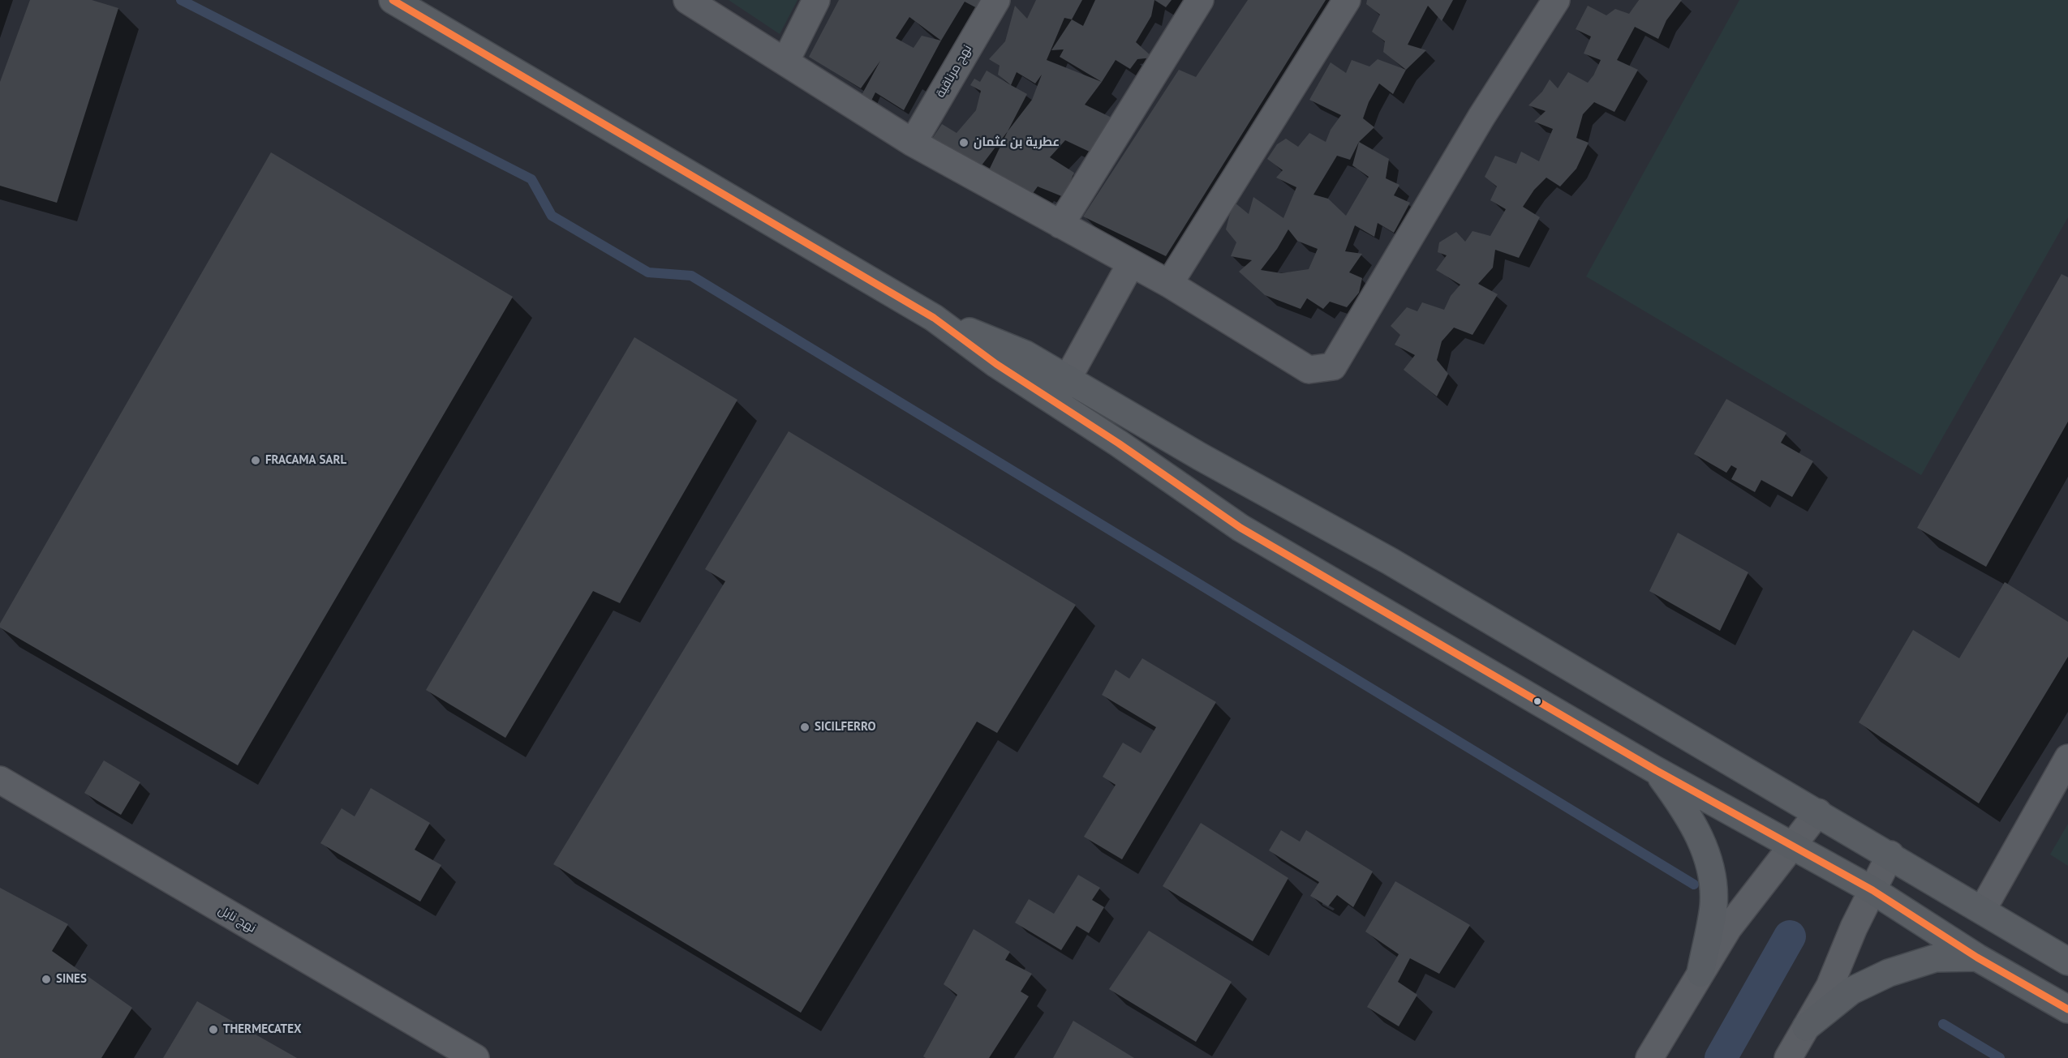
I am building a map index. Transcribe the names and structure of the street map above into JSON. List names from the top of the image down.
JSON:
{
  "streets": {
    "street": ["نهج مرناقية", "نهج نابل"]
  },
  "places": [
    "عطرية بن عثمان",
    "FRACAMA SARL",
    "SICILFERRO",
    "SINES",
    "THERMECATEX"
  ]
}
